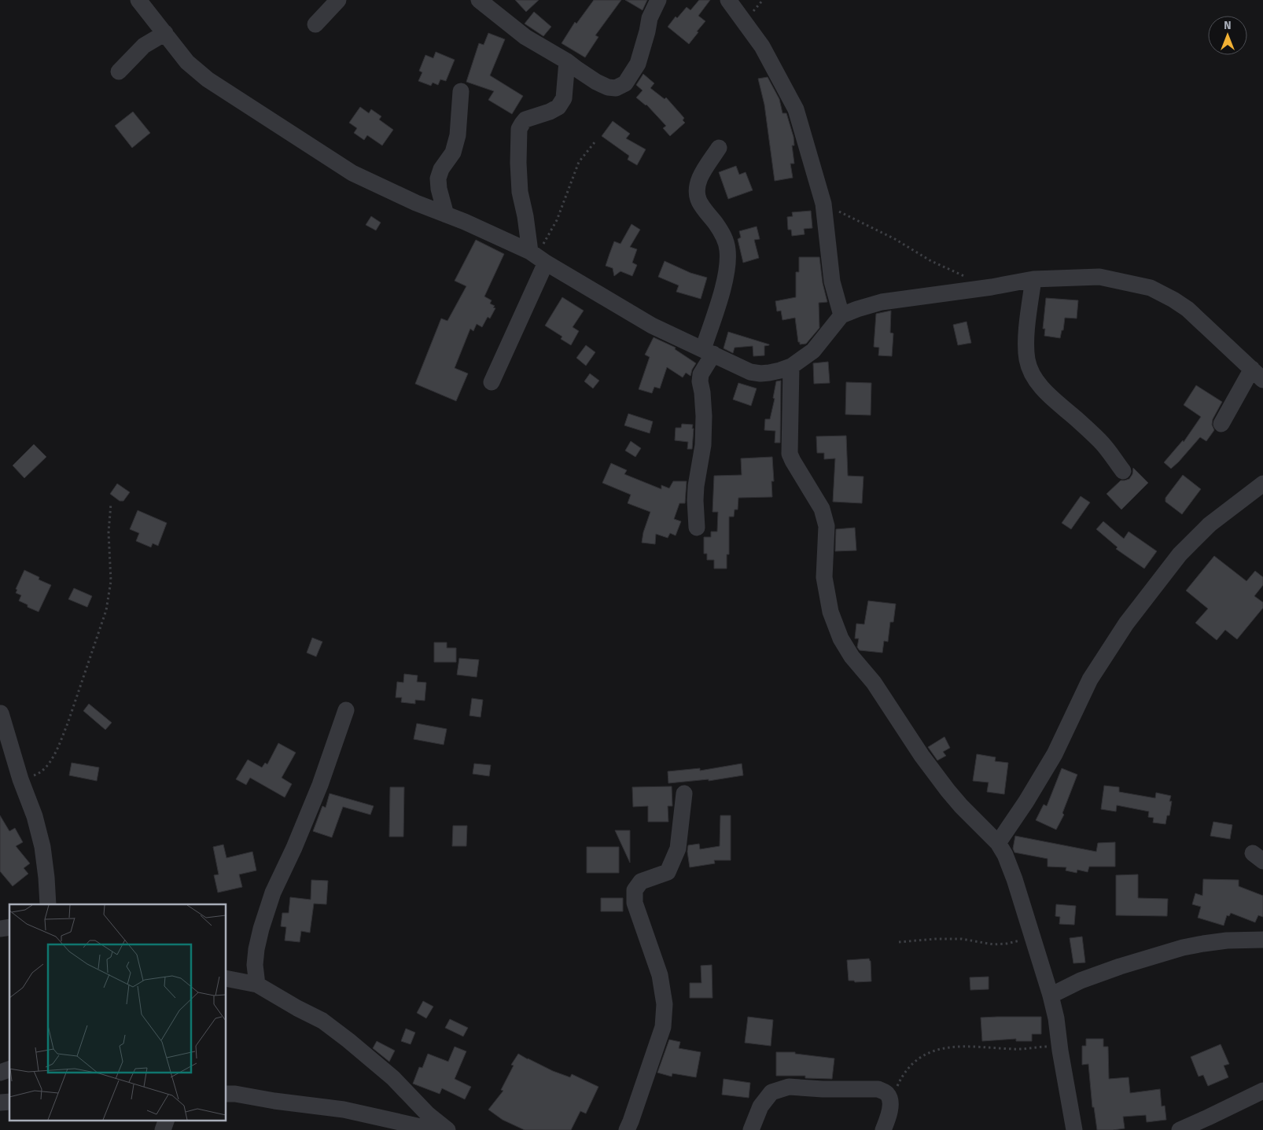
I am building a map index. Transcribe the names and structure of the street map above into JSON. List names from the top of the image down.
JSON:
{
  "north": "top"
}
